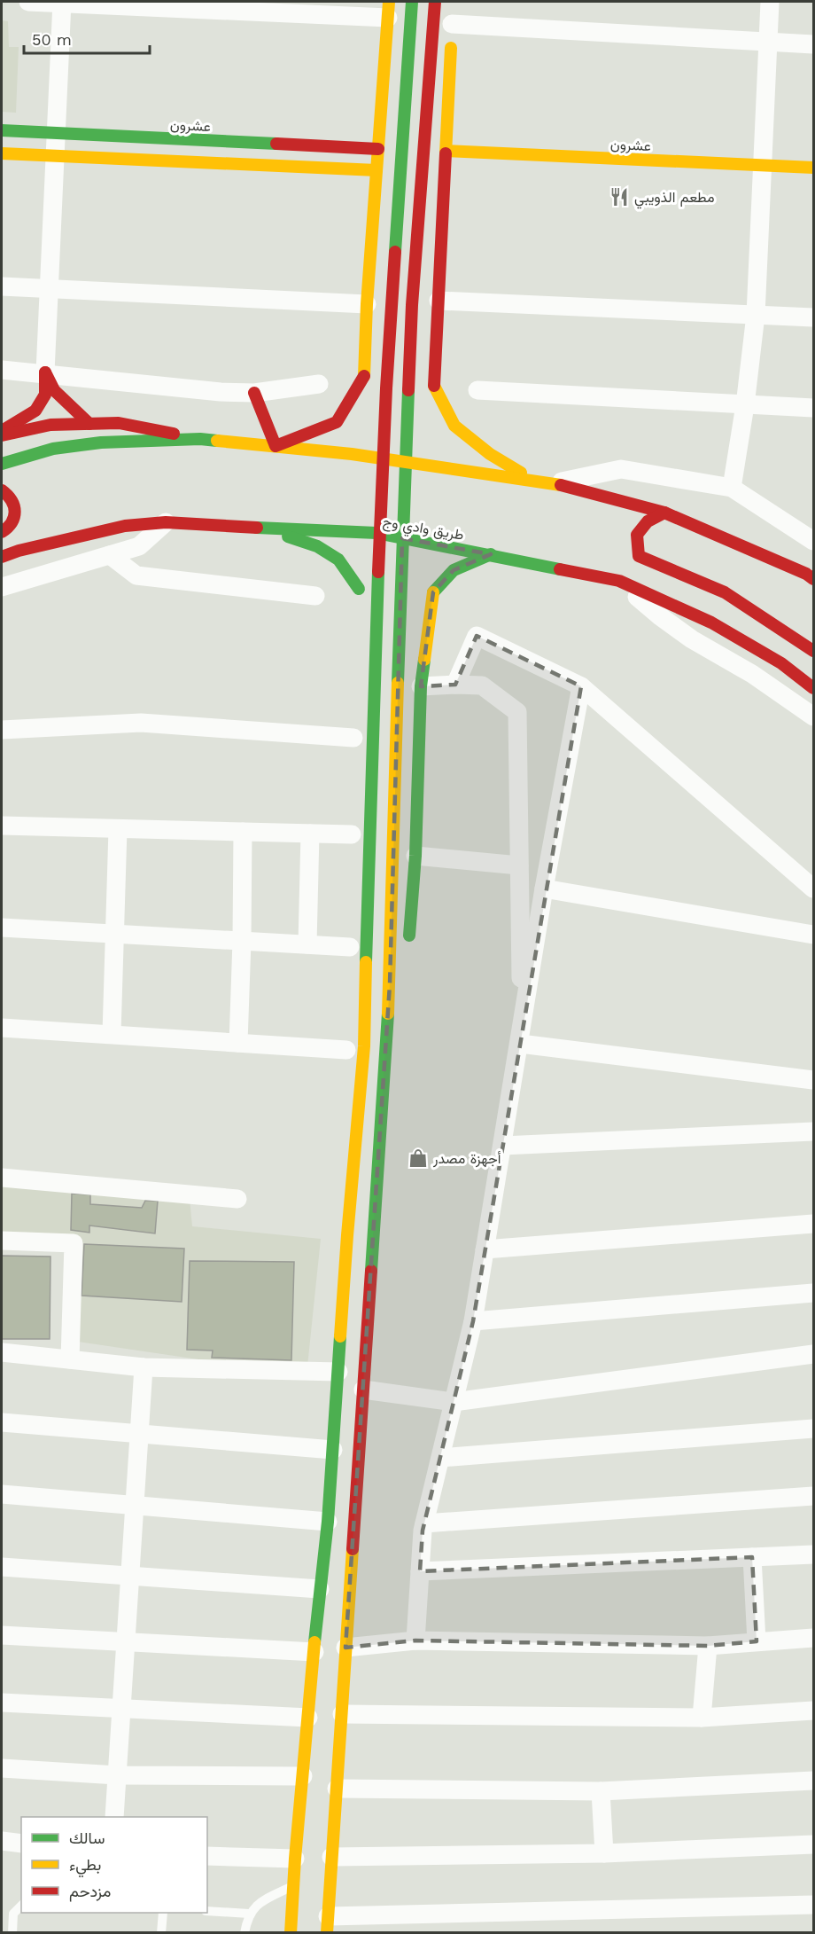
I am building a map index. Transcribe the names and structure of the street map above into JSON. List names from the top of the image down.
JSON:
{
  "streets": {
    "main road": ["عشرون", "طريق وادي وج"]
  },
  "places": {
    "restaurant": ["مطعم الذويبي"],
    "shop": ["أجهزة مصدر"]
  },
  "legend": ["سالك", "بطيء", "مزدحم"],
  "scale_bar": "50 m"
}
